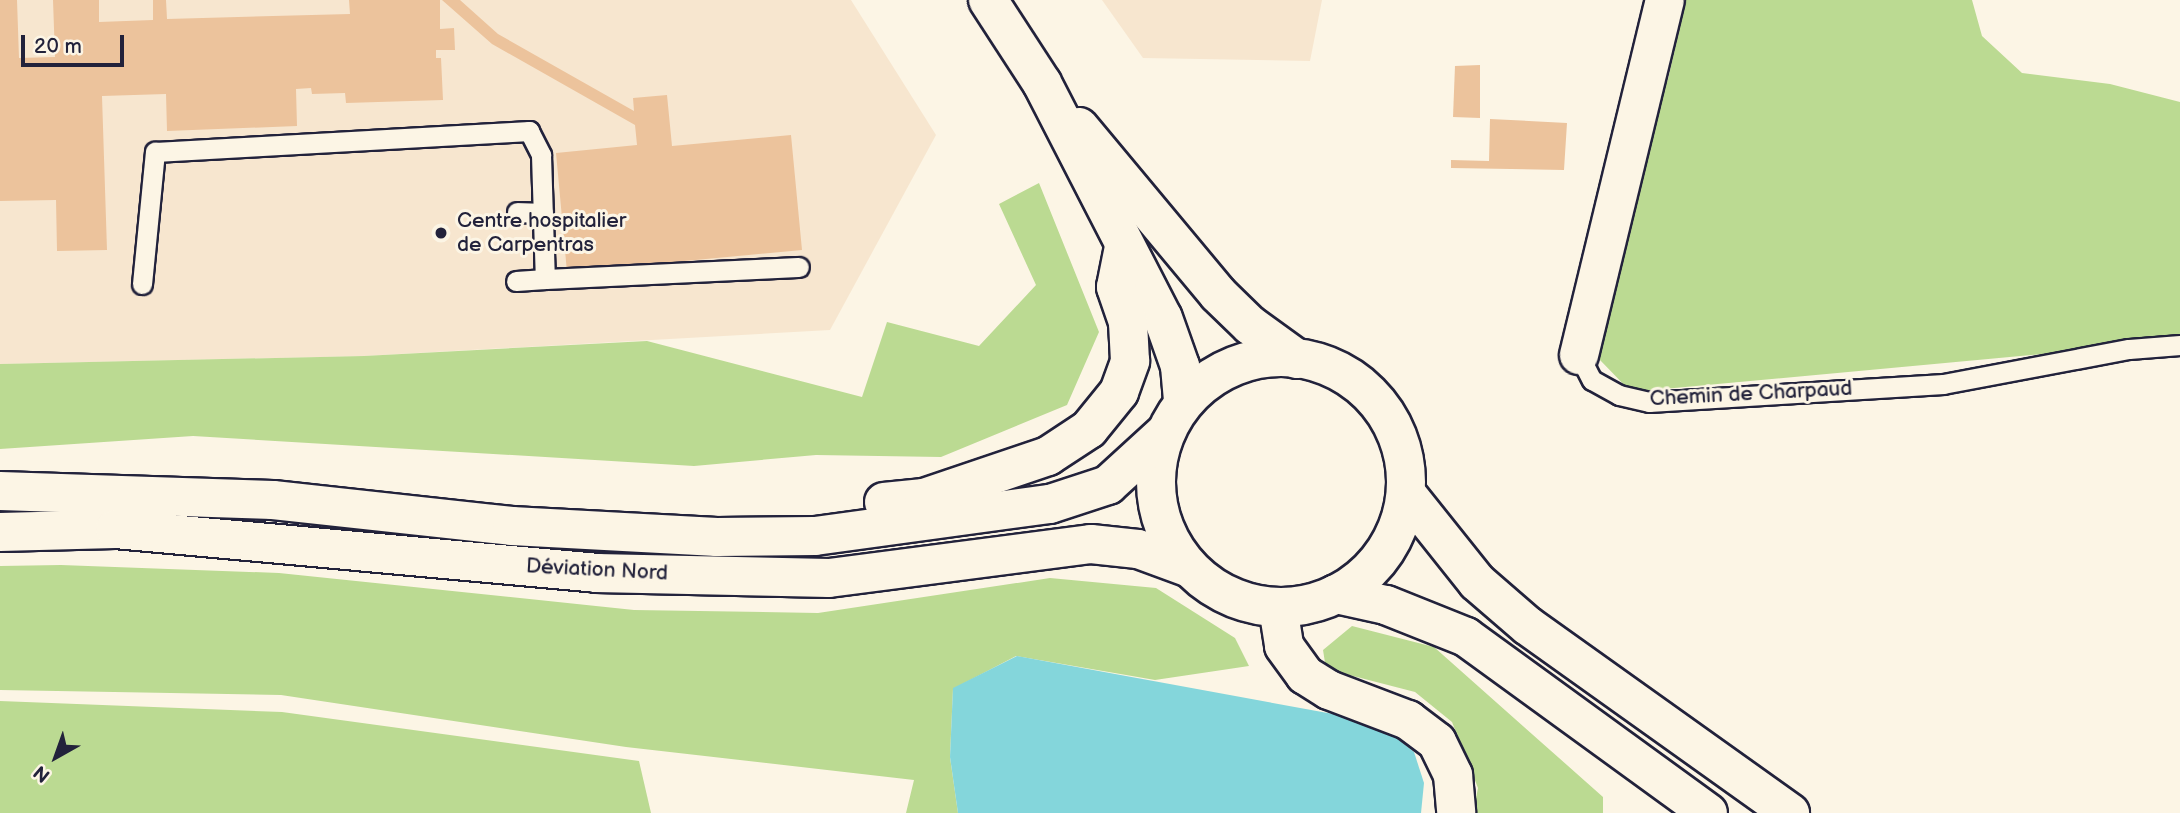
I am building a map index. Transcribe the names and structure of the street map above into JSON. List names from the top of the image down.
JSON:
{
  "streets": {
    "main road": ["Chemin de Charpaud", "Déviation Nord"]
  },
  "places": ["Centre hospitalier de Carpentras"],
  "scale_bar": "20 m",
  "north": "bottom left"
}
